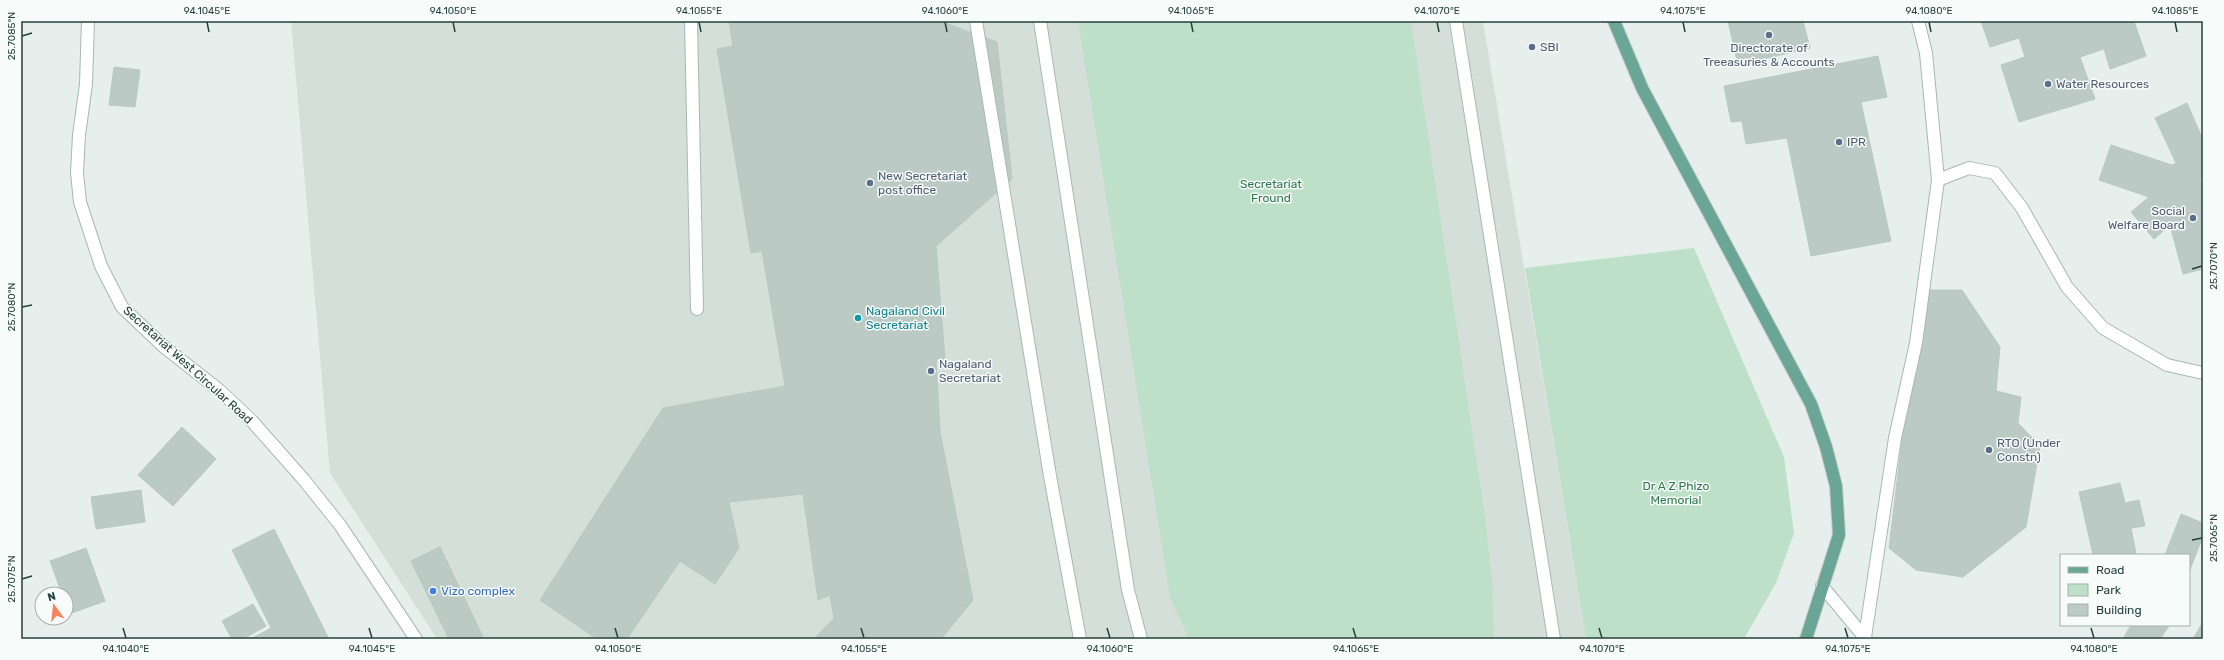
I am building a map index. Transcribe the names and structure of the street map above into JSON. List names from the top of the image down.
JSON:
{
  "streets": {
    "street": ["Secretariat West Circular Road"]
  },
  "parks": ["Secretariat Fround", "Dr A Z Phizo Memorial"],
  "places": [
    "Directorate of Treeasuries & Accounts",
    "SBI",
    "Water Resources",
    "IPR",
    "New Secretariat post office",
    "Social Welfare Board",
    "Nagaland Civil Secretariat",
    "Nagaland Secretariat",
    "RTO (Under Constn)",
    "Vizo complex"
  ],
  "legend": ["Road", "Park", "Building"],
  "north": "top",
  "coordinates": [
    "94.1045°E",
    "94.1050°E",
    "94.1055°E",
    "94.1060°E",
    "94.1065°E",
    "94.1070°E",
    "94.1075°E",
    "94.1080°E",
    "94.1085°E",
    "25.7085°N",
    "25.7070°N",
    "25.7080°N",
    "25.7065°N",
    "25.7075°N",
    "94.1040°E"
  ]
}
